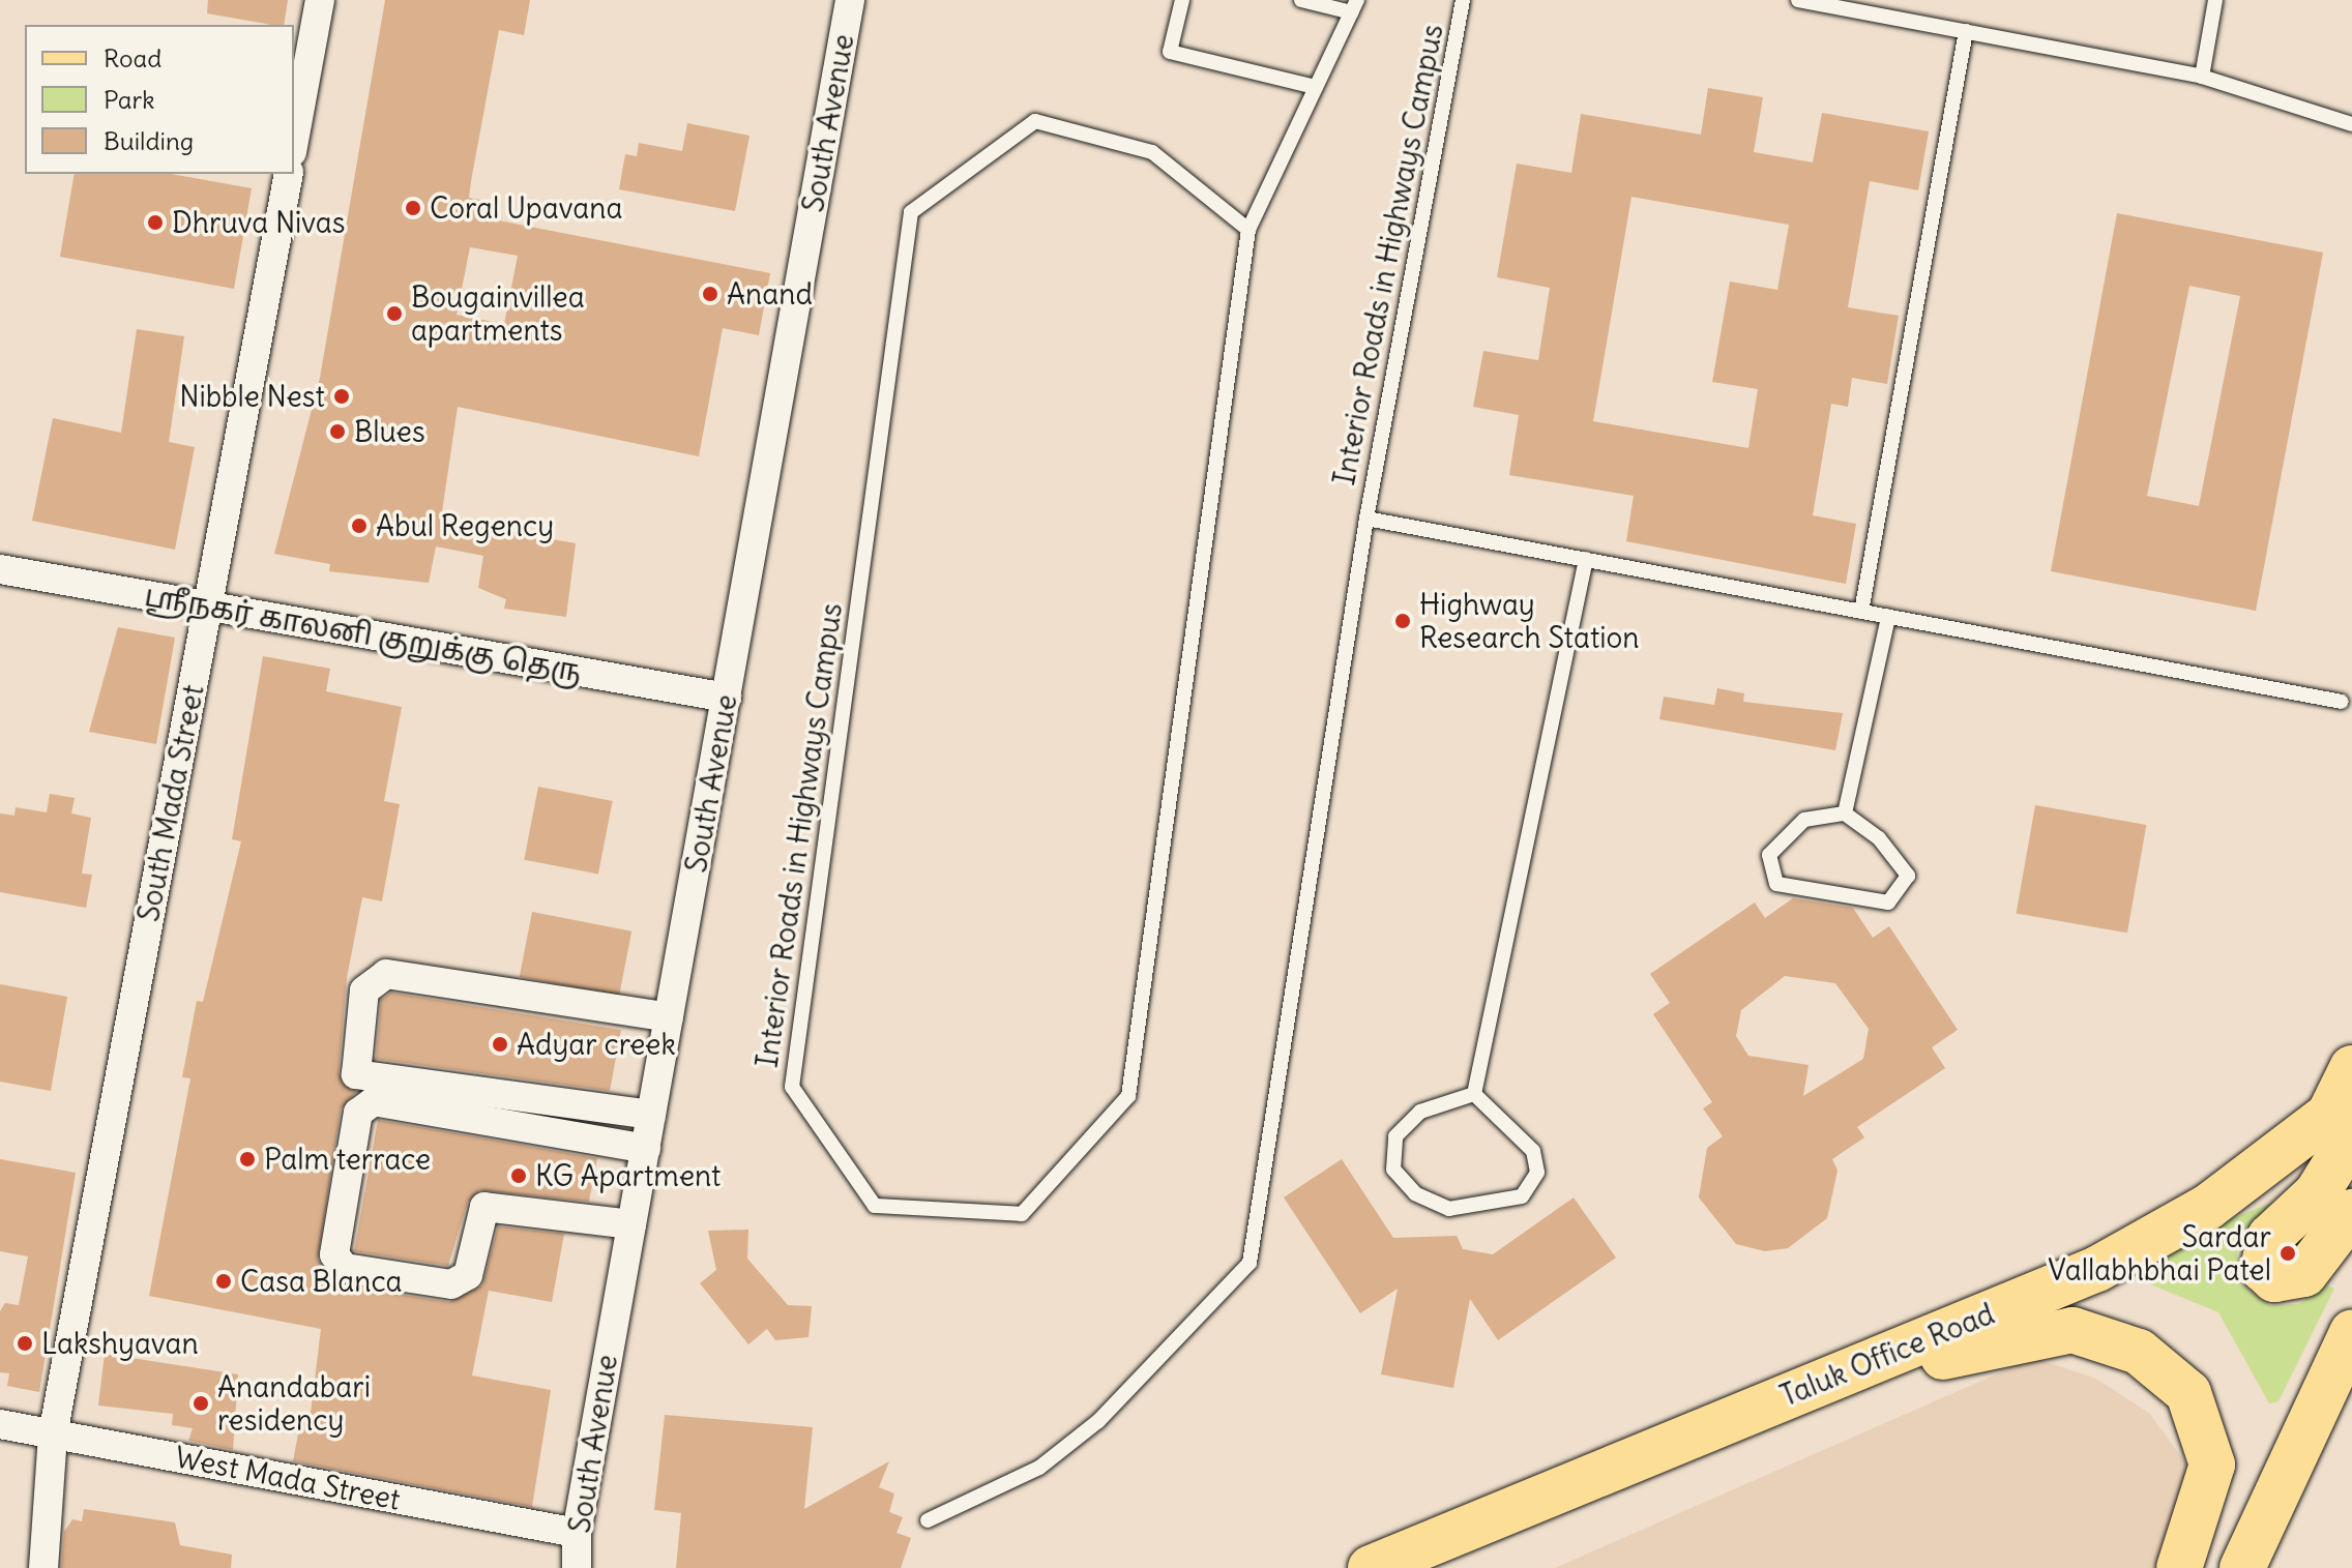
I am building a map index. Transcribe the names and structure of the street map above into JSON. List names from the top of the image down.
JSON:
{
  "streets": {
    "main road": ["Taluk Office Road"],
    "street": [
      "South Avenue",
      "ஸ்ரீநகர் காலனி குறுக்கு தெரு",
      "South Mada Street",
      "West Mada Street"
    ],
    "lane": ["Interior Roads in Highways Campus"]
  },
  "crossings": [
    ["South Avenue", "ஸ்ரீநகர் காலனி குறுக்கு தெரு"],
    ["South Avenue", "West Mada Street"],
    ["ஸ்ரீநகர் காலனி குறுக்கு தெரு", "South Mada Street"],
    ["South Mada Street", "West Mada Street"]
  ],
  "places": [
    "Coral Upavana",
    "Dhruva Nivas",
    "Anand",
    "Bougainvillea apartments",
    "Nibble Nest",
    "Blues",
    "Abul Regency",
    "Highway Research Station",
    "Adyar creek",
    "Palm terrace",
    "KG Apartment",
    "Sardar Vallabhbhai Patel",
    "Casa Blanca",
    "Lakshyavan",
    "Anandabari residency"
  ],
  "legend": ["Road", "Park", "Building"]
}
